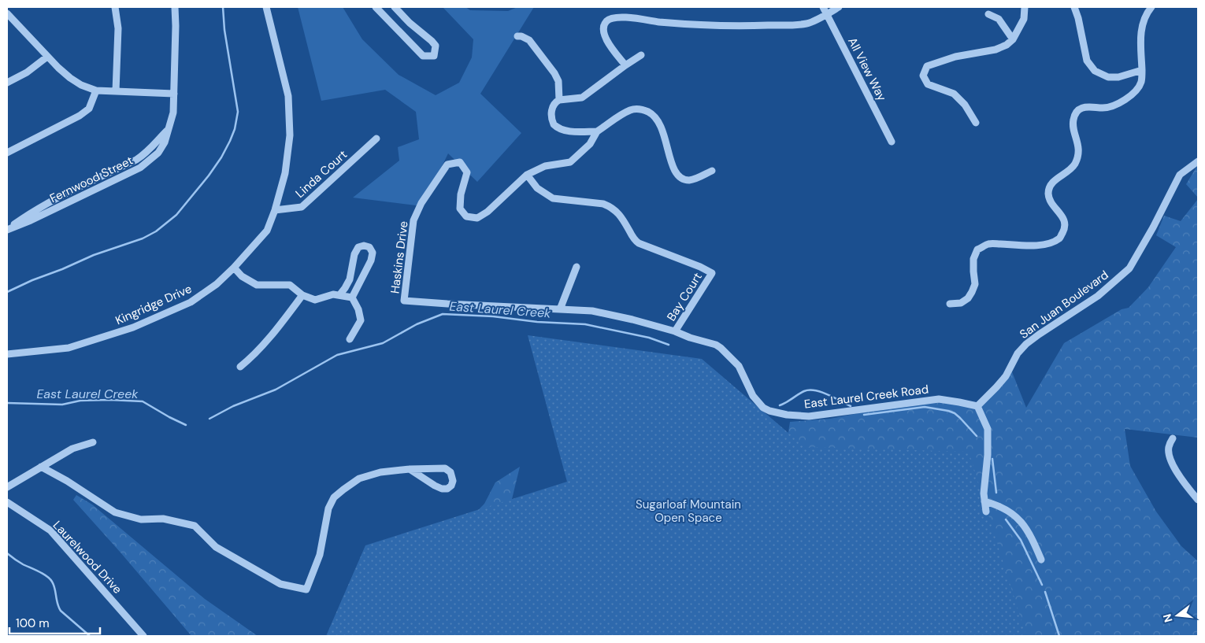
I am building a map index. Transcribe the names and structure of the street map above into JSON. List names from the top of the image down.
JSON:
{
  "streets": {
    "street": [
      "All View Way",
      "Linda Court",
      "Fernwood Street",
      "Haskins Drive",
      "Bay Court",
      "Kingridge Drive",
      "San Juan Boulevard",
      "East Laurel Creek Road",
      "Laurelwood Drive"
    ]
  },
  "crossings": [
    ["Linda Court", "Kingridge Drive"],
    ["Haskins Drive", "Bay Court"],
    ["Haskins Drive", "East Laurel Creek Road"],
    ["Bay Court", "East Laurel Creek Road"],
    ["San Juan Boulevard", "East Laurel Creek Road"]
  ],
  "water": ["East Laurel Creek"],
  "parks": ["Sugarloaf Mountain Open Space"],
  "scale_bar": "100 m",
  "north": "left"
}
